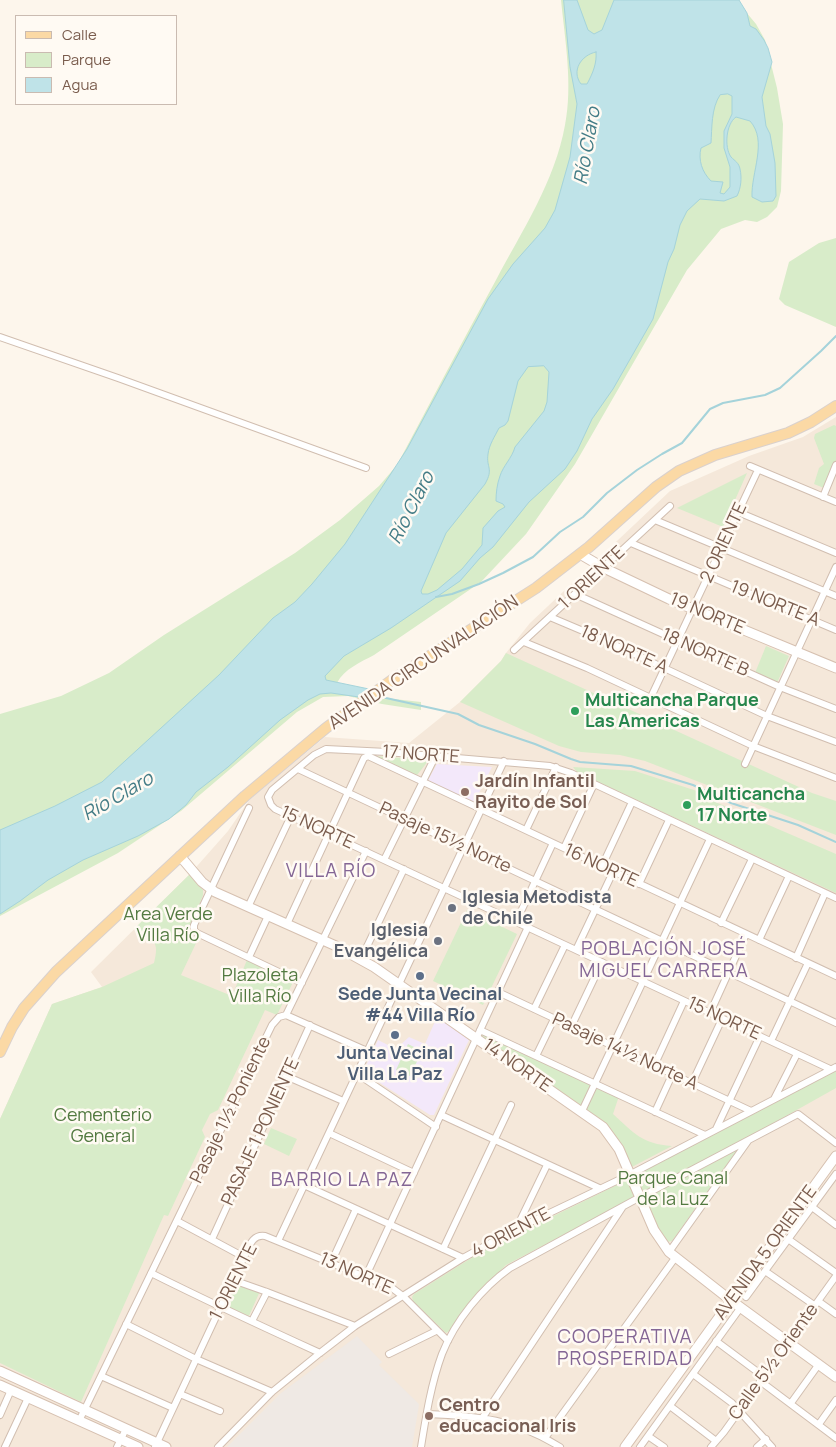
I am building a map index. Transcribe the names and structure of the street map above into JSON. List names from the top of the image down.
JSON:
{
  "streets": {
    "main road": ["AVENIDA CIRCUNVALACIÓN"],
    "street": [
      "2 ORIENTE",
      "1 ORIENTE",
      "19 NORTE A",
      "19 NORTE",
      "18 NORTE A",
      "18 NORTE B",
      "17 NORTE",
      "15 NORTE",
      "Pasaje 15½ Norte",
      "16 NORTE",
      "Pasaje 14½ Norte A",
      "14 NORTE",
      "Pasaje 1½ Poniente",
      "PASAJE 1 PONIENTE",
      "4 ORIENTE",
      "AVENIDA 5 ORIENTE",
      "13 NORTE",
      "Calle 5½ Oriente"
    ]
  },
  "crossings": [
    ["2 ORIENTE", "19 NORTE A"],
    ["2 ORIENTE", "19 NORTE"],
    ["2 ORIENTE", "18 NORTE A"],
    ["2 ORIENTE", "18 NORTE B"],
    ["1 ORIENTE", "19 NORTE A"],
    ["1 ORIENTE", "19 NORTE"],
    ["1 ORIENTE", "18 NORTE A"],
    ["1 ORIENTE", "18 NORTE B"],
    ["1 ORIENTE", "17 NORTE"],
    ["1 ORIENTE", "15 NORTE"],
    ["1 ORIENTE", "Pasaje 15½ Norte"],
    ["1 ORIENTE", "16 NORTE"],
    ["1 ORIENTE", "14 NORTE"],
    ["1 ORIENTE", "13 NORTE"],
    ["19 NORTE", "AVENIDA CIRCUNVALACIÓN"],
    ["AVENIDA CIRCUNVALACIÓN", "14 NORTE"],
    ["17 NORTE", "15 NORTE"],
    ["17 NORTE", "Pasaje 15½ Norte"],
    ["15 NORTE", "Pasaje 1½ Poniente"],
    ["15 NORTE", "4 ORIENTE"],
    ["Pasaje 15½ Norte", "16 NORTE"],
    ["Pasaje 14½ Norte A", "4 ORIENTE"],
    ["14 NORTE", "Pasaje 1½ Poniente"],
    ["14 NORTE", "4 ORIENTE"],
    ["14 NORTE", "AVENIDA 5 ORIENTE"],
    ["14 NORTE", "Calle 5½ Oriente"],
    ["4 ORIENTE", "13 NORTE"]
  ],
  "districts": [
    "VILLA RÍO",
    "POBLACIÓN JOSÉ MIGUEL CARRERA",
    "BARRIO LA PAZ",
    "COOPERATIVA PROSPERIDAD"
  ],
  "water": ["Río Claro"],
  "parks": [
    "Area Verde Villa Río",
    "Plazoleta Villa Río",
    "Cementerio General",
    "Parque Canal de la Luz"
  ],
  "places": [
    "Multicancha Parque Las Americas",
    "Jardín Infantil Rayito de Sol",
    "Multicancha 17 Norte",
    "Iglesia Metodista de Chile",
    "Iglesia Evangélica",
    "Sede Junta Vecinal #44 Villa Río",
    "Junta Vecinal Villa La Paz",
    "Centro educacional Iris"
  ],
  "legend": ["Calle", "Parque", "Agua"]
}
